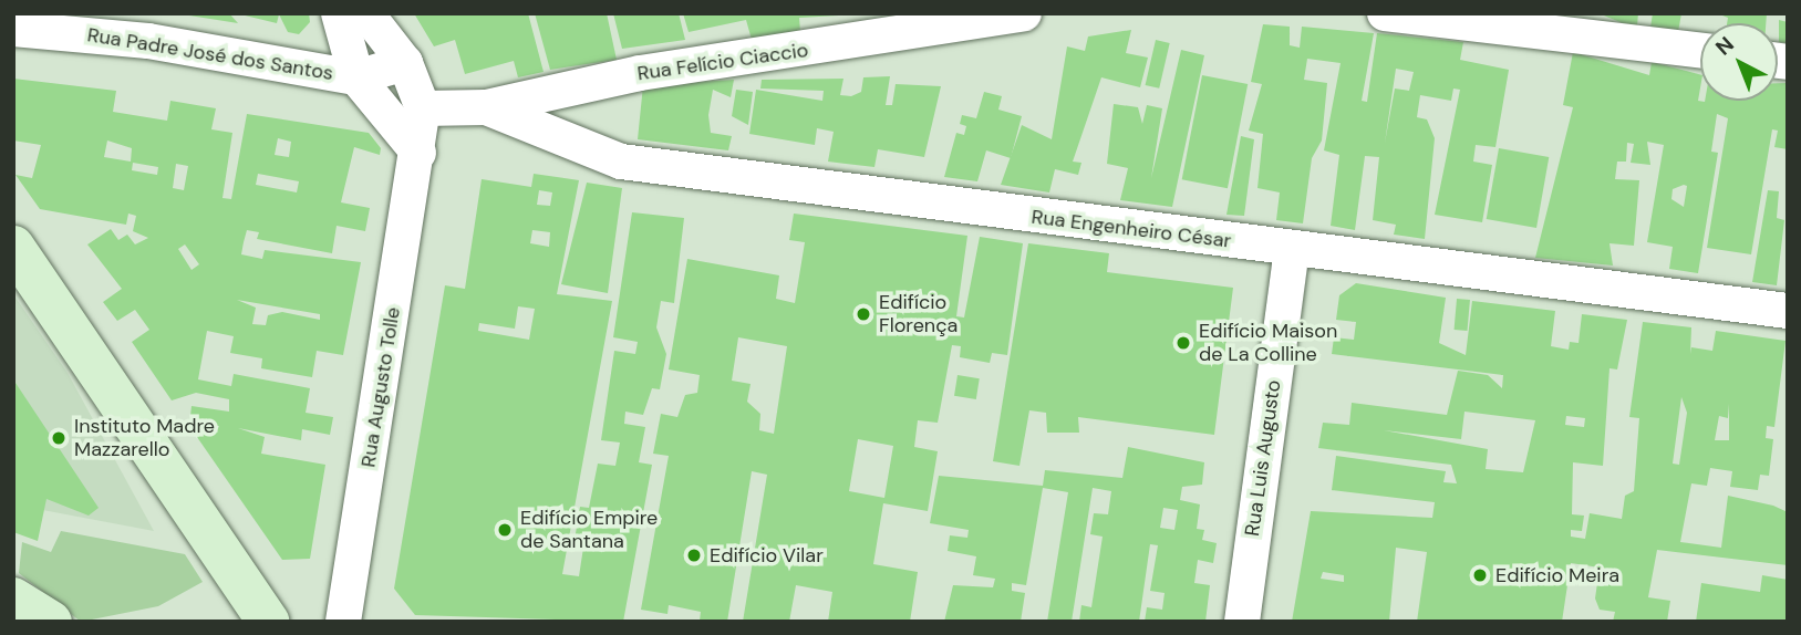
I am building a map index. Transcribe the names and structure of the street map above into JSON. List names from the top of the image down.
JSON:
{
  "streets": {
    "street": [
      "Rua Padre José dos Santos",
      "Rua Felício Ciaccio",
      "Rua Engenheiro César",
      "Rua Augusto Tolle",
      "Rua Luis Augusto"
    ]
  },
  "crossings": [
    ["Rua Padre José dos Santos", "Rua Augusto Tolle"],
    ["Rua Felício Ciaccio", "Rua Engenheiro César"],
    ["Rua Felício Ciaccio", "Rua Augusto Tolle"],
    ["Rua Engenheiro César", "Rua Luis Augusto"]
  ],
  "places": [
    "Edifício Florença",
    "Edifício Maison de La Colline",
    "Instituto Madre Mazzarello",
    "Edifício Empire de Santana",
    "Edifício Vilar",
    "Edifício Meira"
  ],
  "north": "top left"
}
